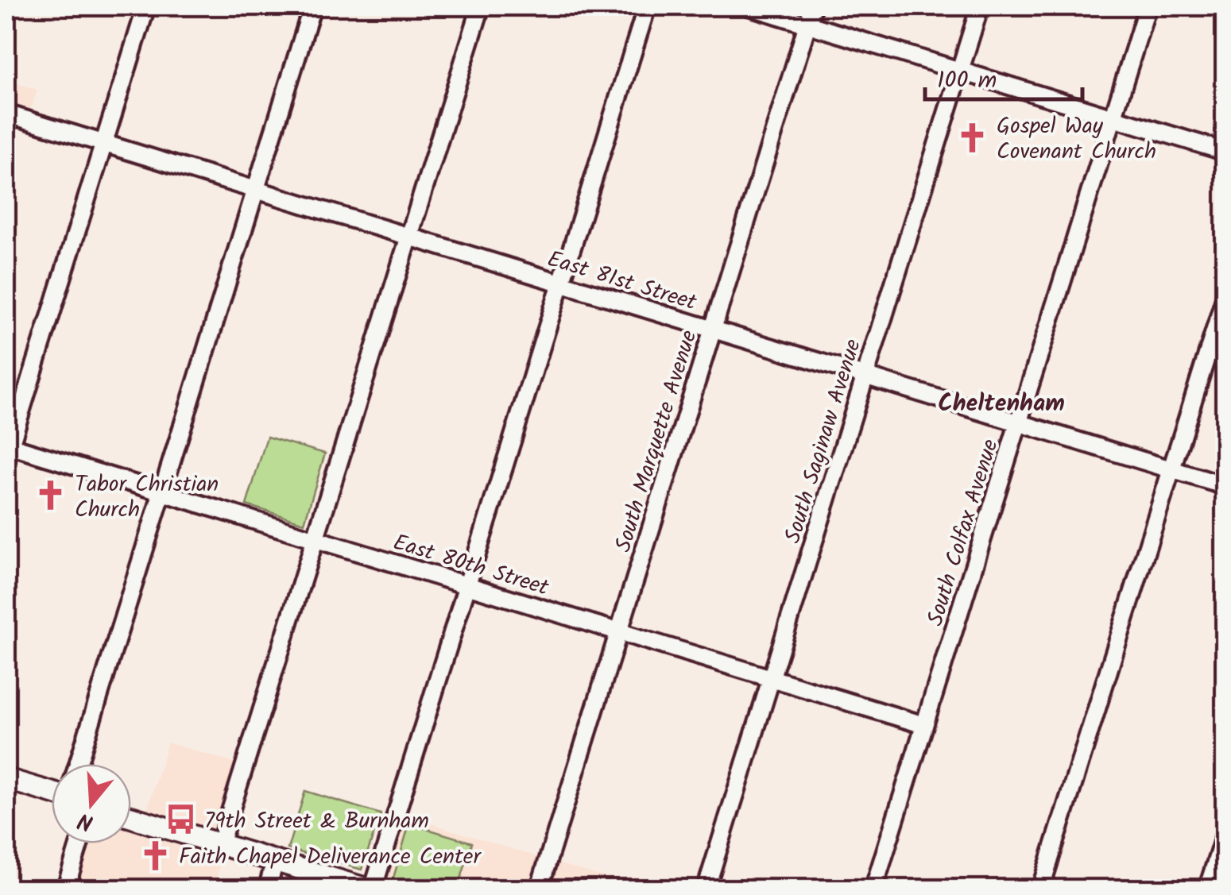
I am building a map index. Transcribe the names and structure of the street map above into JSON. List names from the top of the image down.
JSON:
{
  "streets": {
    "street": [
      "East 81st Street",
      "South Marquette Avenue",
      "South Saginaw Avenue",
      "South Colfax Avenue",
      "East 80th Street"
    ]
  },
  "crossings": [
    ["East 81st Street", "South Marquette Avenue"],
    ["East 81st Street", "South Saginaw Avenue"],
    ["East 81st Street", "South Colfax Avenue"],
    ["South Marquette Avenue", "East 80th Street"],
    ["South Saginaw Avenue", "East 80th Street"],
    ["South Colfax Avenue", "East 80th Street"]
  ],
  "districts": ["Cheltenham"],
  "places": {
    "church": ["Gospel Way Covenant Church", "Tabor Christian Church", "Faith Chapel Deliverance Center"],
    "bus stop": ["79th Street & Burnham"]
  },
  "scale_bar": "100 m",
  "north": "bottom"
}
